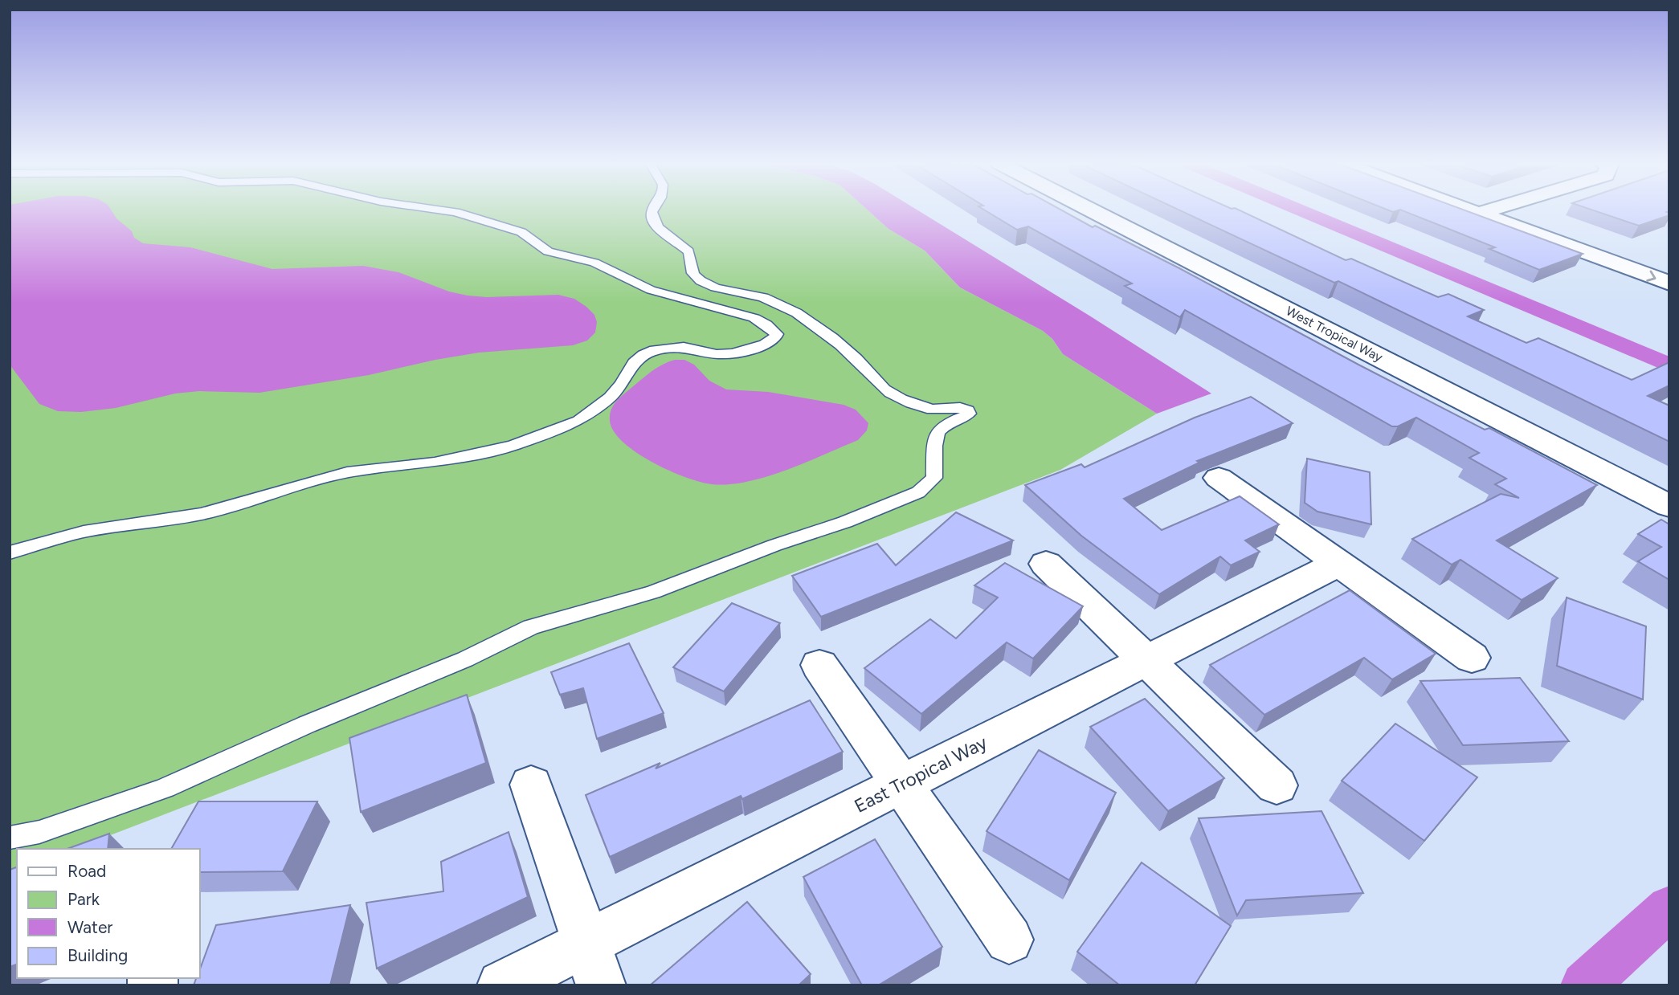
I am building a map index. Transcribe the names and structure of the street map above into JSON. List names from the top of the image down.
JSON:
{
  "streets": {
    "street": ["West Tropical Way", "East Tropical Way"]
  },
  "legend": [
    "Road",
    "Park",
    "Water",
    "Building"
  ]
}
